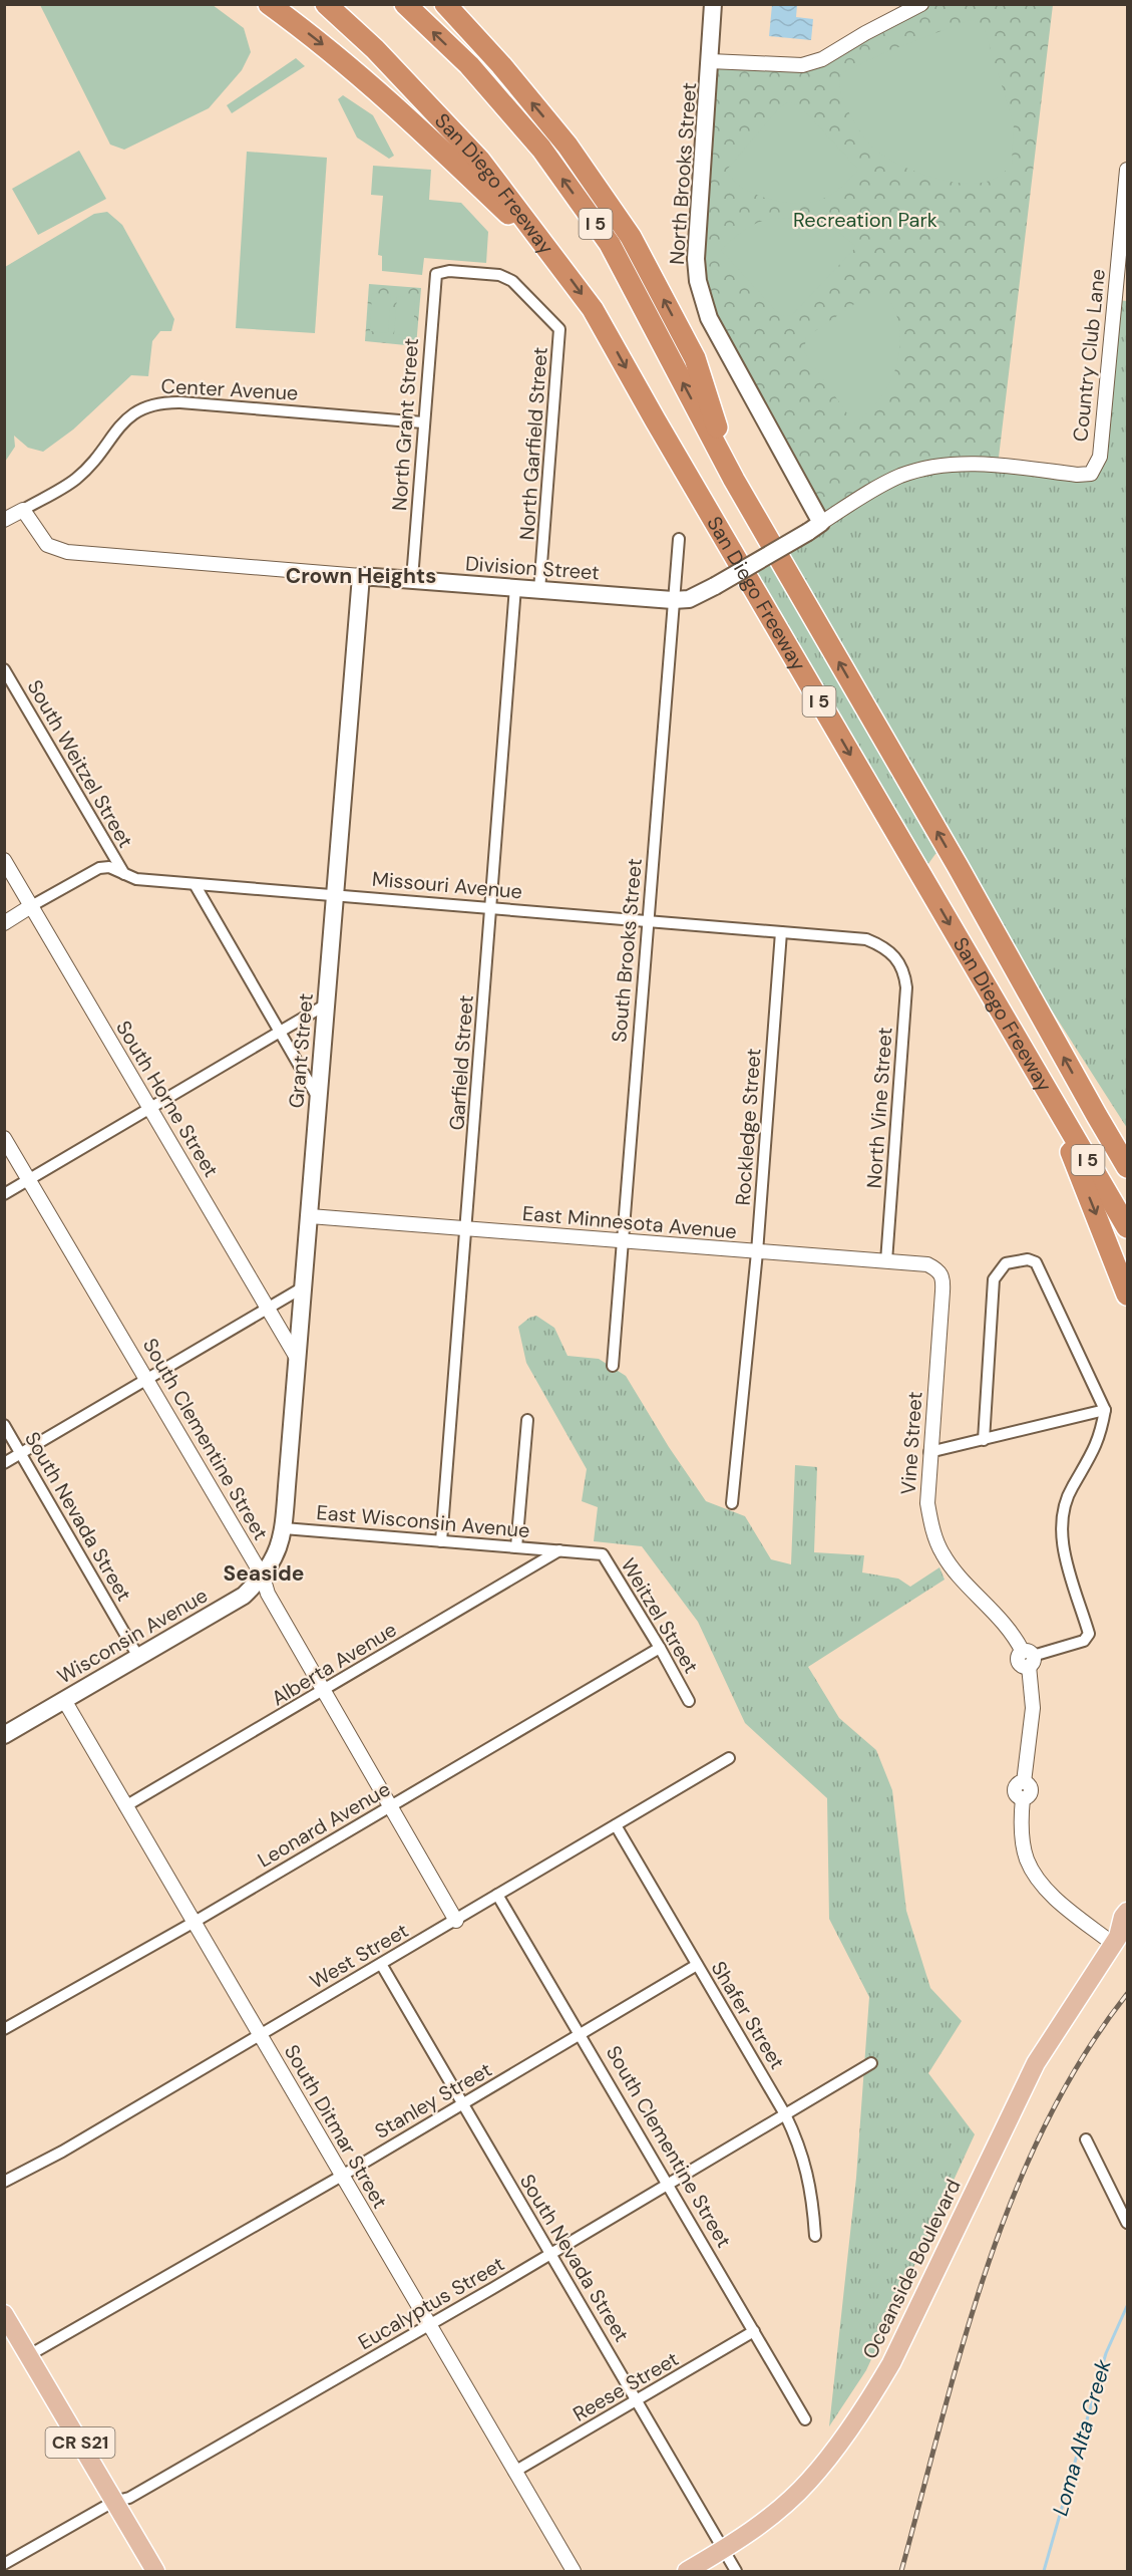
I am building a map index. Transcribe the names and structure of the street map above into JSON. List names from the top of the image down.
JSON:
{
  "streets": {
    "highway": ["San Diego Freeway", "I 5"],
    "main road": [
      "North Brooks Street",
      "Country Club Lane",
      "Division Street",
      "Grant Street",
      "Wisconsin Avenue",
      "Oceanside Boulevard",
      "CR S21"
    ],
    "street": [
      "Center Avenue",
      "North Grant Street",
      "North Garfield Street",
      "South Weitzel Street",
      "Missouri Avenue",
      "South Brooks Street",
      "Garfield Street",
      "South Horne Street",
      "North Vine Street",
      "Rockledge Street",
      "East Minnesota Avenue",
      "South Clementine Street",
      "Vine Street",
      "South Nevada Street",
      "East Wisconsin Avenue",
      "Weitzel Street",
      "Alberta Avenue",
      "Leonard Avenue",
      "West Street",
      "Shafer Street",
      "Stanley Street",
      "South Ditmar Street",
      "Eucalyptus Street",
      "Reese Street"
    ]
  },
  "crossings": [
    ["North Brooks Street", "Country Club Lane"],
    ["Country Club Lane", "Division Street"],
    ["Center Avenue", "North Grant Street"],
    ["Center Avenue", "Division Street"],
    ["North Grant Street", "North Garfield Street"],
    ["North Grant Street", "Division Street"],
    ["North Garfield Street", "Division Street"],
    ["Division Street", "South Brooks Street"],
    ["Division Street", "Grant Street"],
    ["Division Street", "Garfield Street"],
    ["South Weitzel Street", "Missouri Avenue"],
    ["Missouri Avenue", "South Brooks Street"],
    ["Missouri Avenue", "Grant Street"],
    ["Missouri Avenue", "Garfield Street"],
    ["Missouri Avenue", "South Horne Street"],
    ["Missouri Avenue", "North Vine Street"],
    ["Missouri Avenue", "Rockledge Street"],
    ["South Brooks Street", "East Minnesota Avenue"],
    ["Grant Street", "South Horne Street"],
    ["Grant Street", "East Minnesota Avenue"],
    ["Grant Street", "East Wisconsin Avenue"],
    ["Grant Street", "Wisconsin Avenue"],
    ["Garfield Street", "East Minnesota Avenue"],
    ["Garfield Street", "East Wisconsin Avenue"],
    ["North Vine Street", "East Minnesota Avenue"],
    ["Rockledge Street", "East Minnesota Avenue"],
    ["East Minnesota Avenue", "Vine Street"],
    ["South Clementine Street", "Wisconsin Avenue"],
    ["South Clementine Street", "Alberta Avenue"],
    ["South Clementine Street", "Leonard Avenue"],
    ["South Clementine Street", "West Street"],
    ["South Clementine Street", "Stanley Street"],
    ["South Clementine Street", "Eucalyptus Street"],
    ["South Clementine Street", "Reese Street"],
    ["Vine Street", "Oceanside Boulevard"],
    ["South Nevada Street", "Wisconsin Avenue"],
    ["South Nevada Street", "West Street"],
    ["South Nevada Street", "Stanley Street"],
    ["South Nevada Street", "Oceanside Boulevard"],
    ["South Nevada Street", "Eucalyptus Street"],
    ["South Nevada Street", "Reese Street"],
    ["East Wisconsin Avenue", "Weitzel Street"],
    ["East Wisconsin Avenue", "Wisconsin Avenue"],
    ["East Wisconsin Avenue", "Alberta Avenue"],
    ["Weitzel Street", "Alberta Avenue"],
    ["Weitzel Street", "Leonard Avenue"],
    ["Wisconsin Avenue", "South Ditmar Street"],
    ["Alberta Avenue", "South Ditmar Street"],
    ["Leonard Avenue", "South Ditmar Street"],
    ["West Street", "Shafer Street"],
    ["West Street", "South Ditmar Street"],
    ["Shafer Street", "Stanley Street"],
    ["Shafer Street", "Eucalyptus Street"],
    ["Stanley Street", "South Ditmar Street"],
    ["Stanley Street", "CR S21"],
    ["South Ditmar Street", "Eucalyptus Street"],
    ["South Ditmar Street", "Reese Street"],
    ["Eucalyptus Street", "CR S21"]
  ],
  "districts": ["Crown Heights", "Seaside"],
  "water": ["Loma Alta Creek"],
  "parks": ["Recreation Park"]
}
